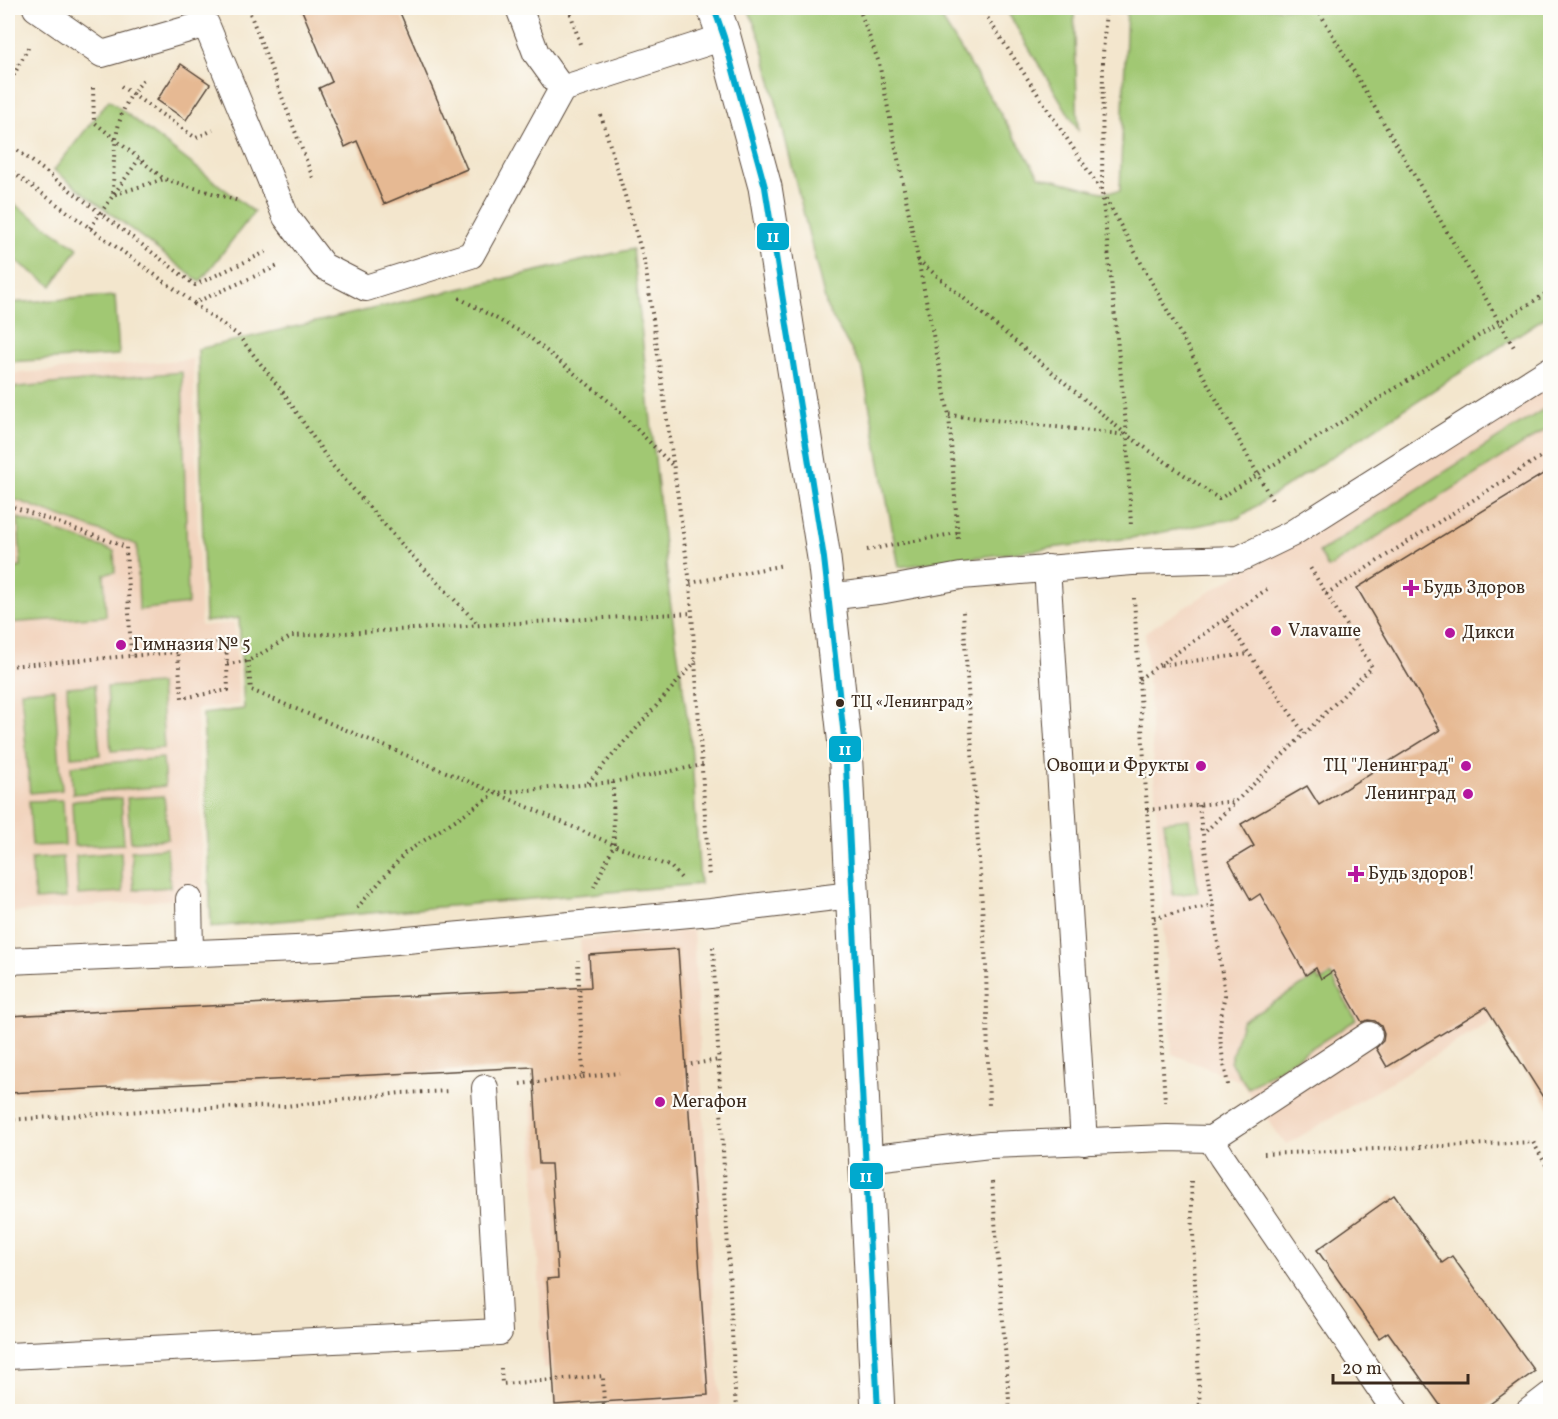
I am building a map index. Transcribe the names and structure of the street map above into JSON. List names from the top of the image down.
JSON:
{
  "places": {
    "health": ["Будь Здоров", "Будь здоров!"],
    "other": [
      "Vлаvаше",
      "Дикси",
      "Гимназия № 5",
      "ТЦ «Ленинград»",
      "Овощи и Фрукты",
      "ТЦ \"Ленинград\"",
      "Ленинград",
      "Мегафон"
    ]
  },
  "lines": ["transit line 11"],
  "scale_bar": "20 m"
}
